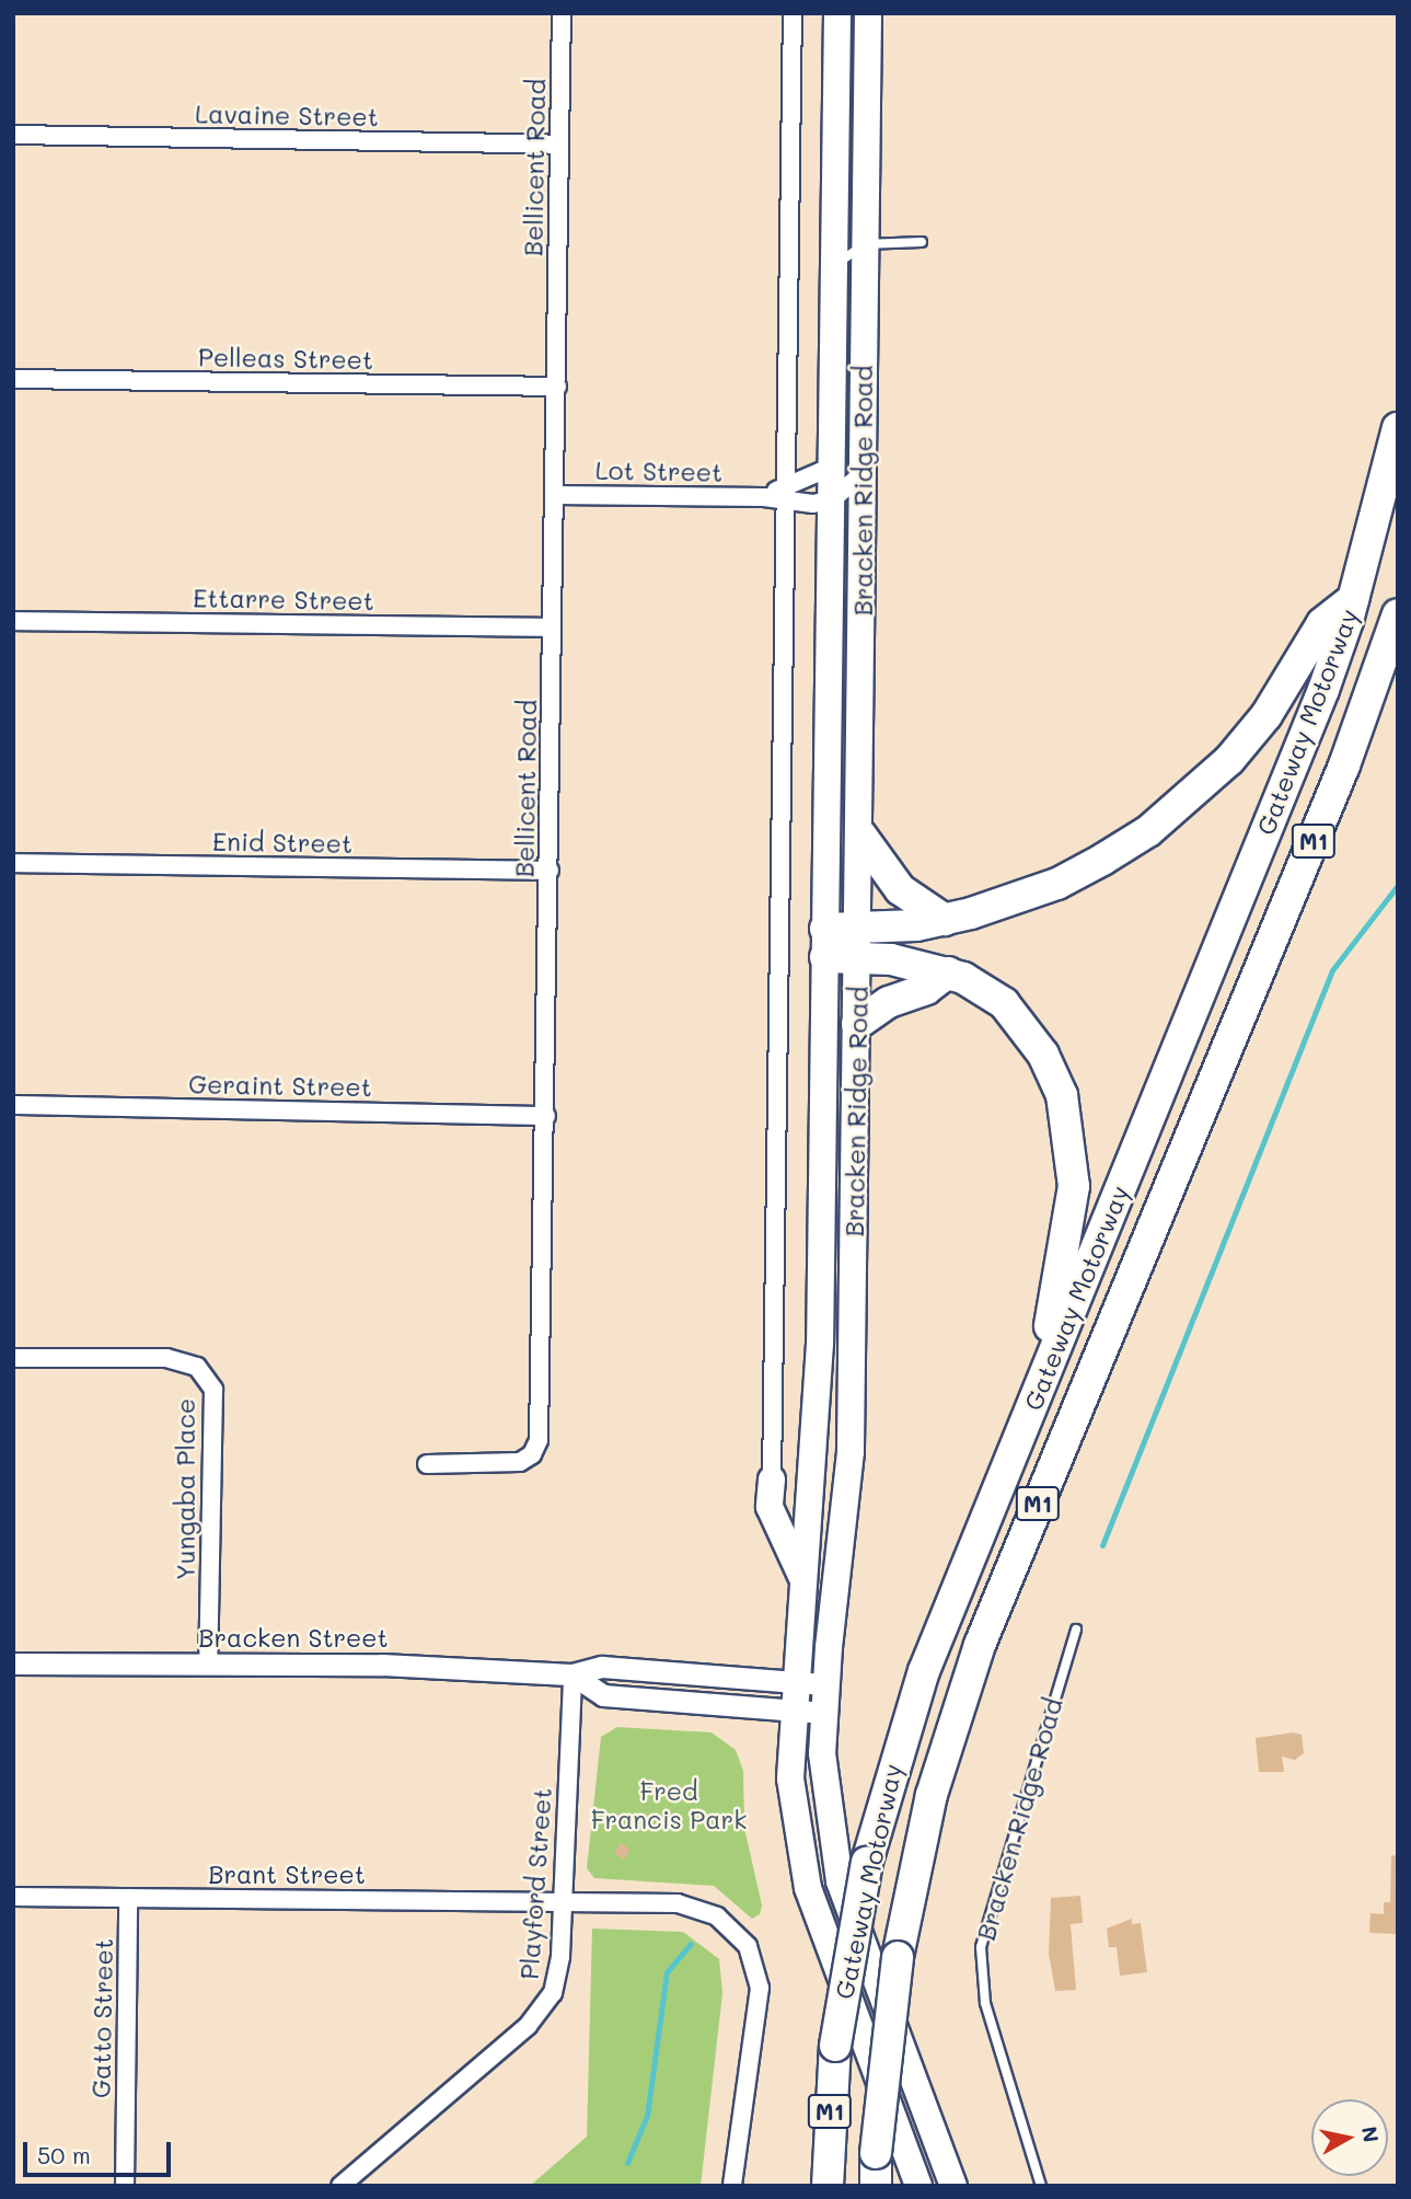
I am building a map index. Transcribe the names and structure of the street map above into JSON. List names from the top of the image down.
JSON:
{
  "streets": {
    "highway": ["Gateway Motorway", "M1"],
    "main road": ["Bracken Ridge Road"],
    "street": [
      "Lavaine Street",
      "Bellicent Road",
      "Pelleas Street",
      "Lot Street",
      "Ettarre Street",
      "Enid Street",
      "Geraint Street",
      "Yungaba Place",
      "Bracken Street",
      "Brant Street",
      "Playford Street",
      "Gatto Street"
    ]
  },
  "crossings": [
    ["Lavaine Street", "Bellicent Road"],
    ["Bellicent Road", "Pelleas Street"],
    ["Bellicent Road", "Lot Street"],
    ["Bellicent Road", "Ettarre Street"],
    ["Bellicent Road", "Enid Street"],
    ["Bellicent Road", "Geraint Street"],
    ["Lot Street", "Bracken Ridge Road"],
    ["Bracken Ridge Road", "Bracken Street"],
    ["Yungaba Place", "Bracken Street"],
    ["Bracken Street", "Playford Street"],
    ["Brant Street", "Playford Street"],
    ["Brant Street", "Gatto Street"]
  ],
  "parks": ["Fred Francis Park"],
  "scale_bar": "50 m",
  "north": "right"
}
